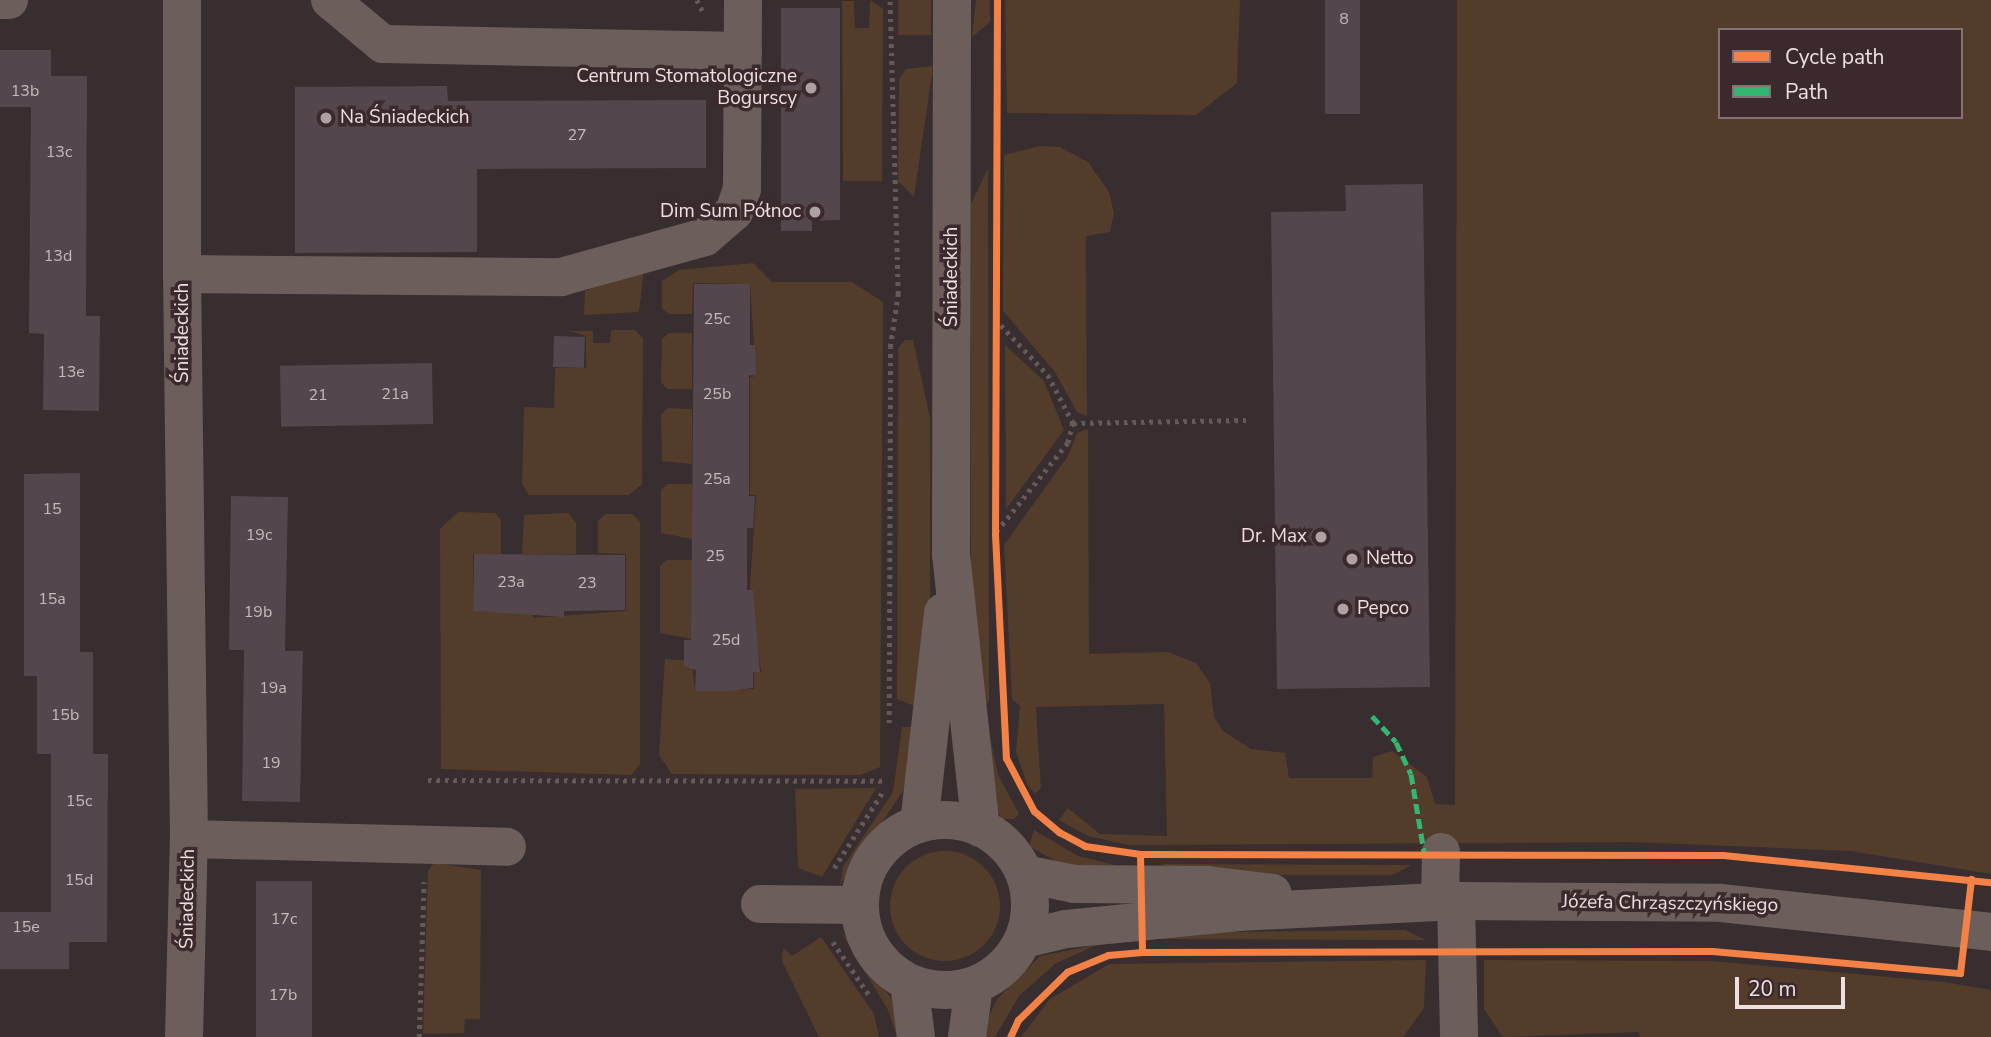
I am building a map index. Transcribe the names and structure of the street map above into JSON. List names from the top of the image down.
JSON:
{
  "streets": {
    "street": ["Śniadeckich", "Józefa Chrząszczyńskiego"]
  },
  "crossings": [
    ["Śniadeckich", "Józefa Chrząszczyńskiego"]
  ],
  "places": [
    "Centrum Stomatologiczne Bogurscy",
    "Na Śniadeckich",
    "Dim Sum Północ",
    "Dr. Max",
    "Netto",
    "Pepco"
  ],
  "house_numbers": [
    "8",
    "13b",
    "27",
    "13c",
    "13d",
    "25c",
    "13e",
    "21a",
    "25b",
    "21",
    "25a",
    "15",
    "19c",
    "25",
    "23a",
    "23",
    "15a",
    "19b",
    "25d",
    "19a",
    "15b",
    "19",
    "15c",
    "15d",
    "17c",
    "15e",
    "17b"
  ],
  "legend": ["Cycle path", "Path"],
  "scale_bar": "20 m"
}
